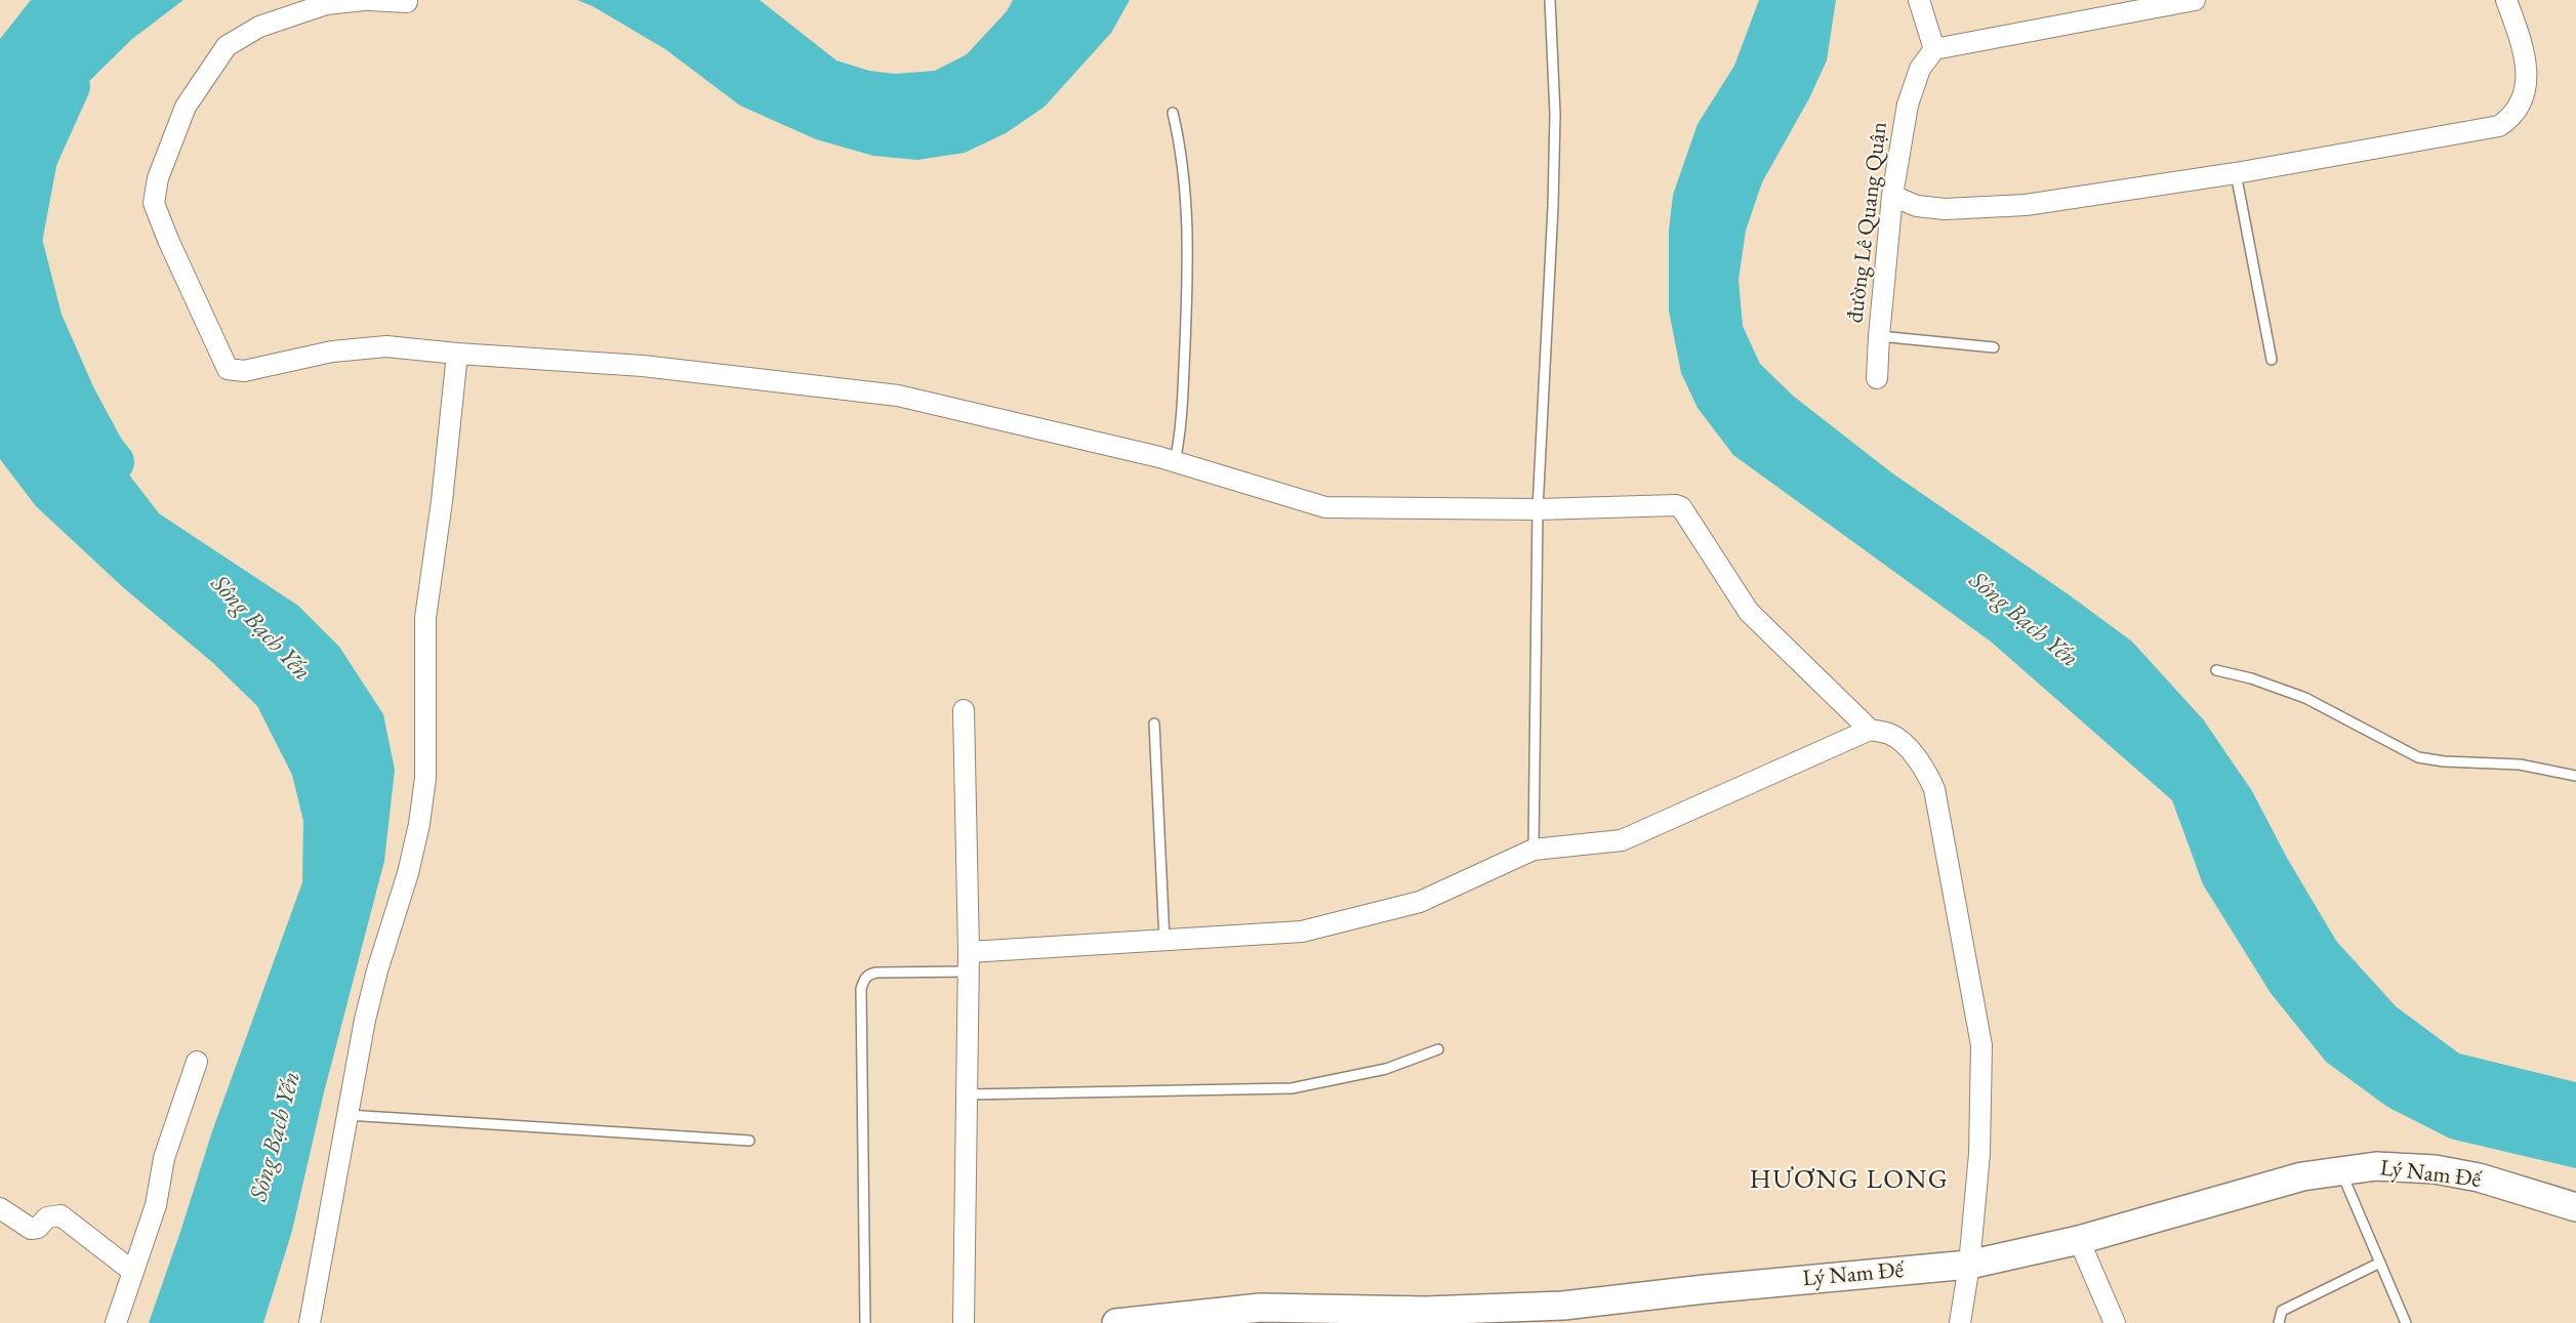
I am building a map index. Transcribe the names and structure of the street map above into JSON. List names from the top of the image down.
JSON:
{
  "streets": {
    "street": ["đường Lê Quang Quận", "Lý Nam Đế"]
  },
  "districts": ["HƯƠNG LONG"],
  "water": ["Sông Bạch Yến"]
}
